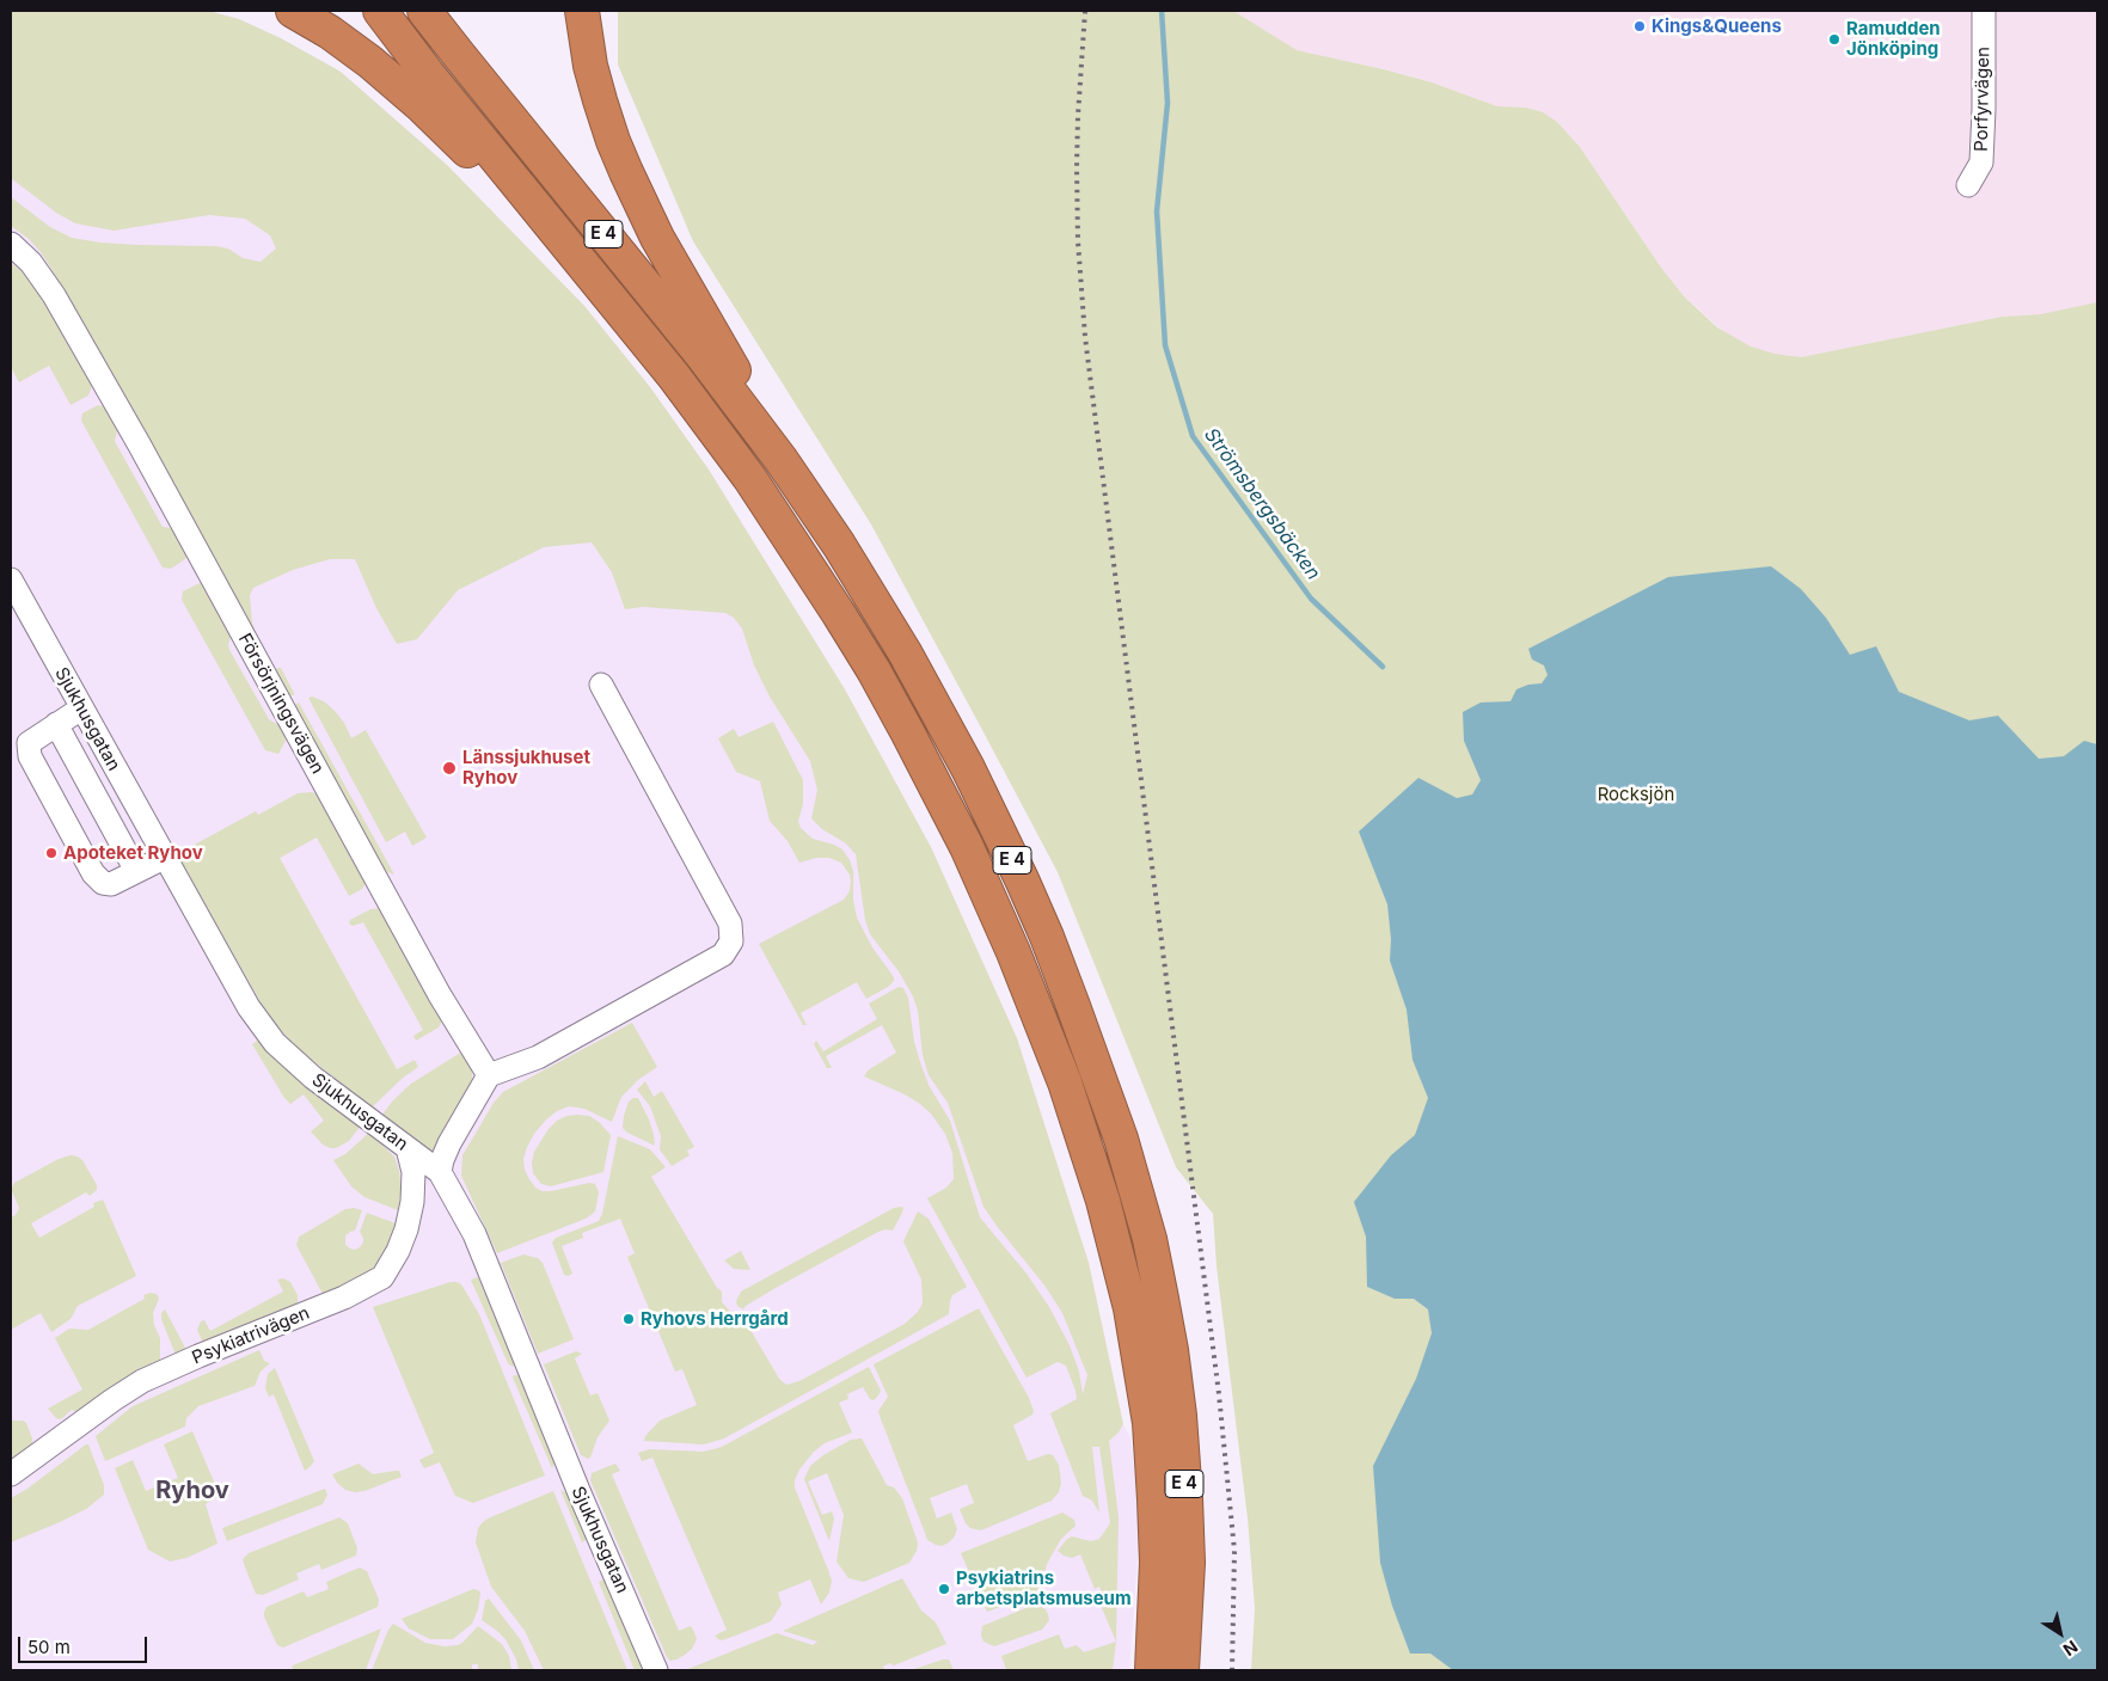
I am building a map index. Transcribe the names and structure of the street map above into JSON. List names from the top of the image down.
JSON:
{
  "streets": {
    "highway": ["E 4"],
    "street": [
      "Porfyrvägen",
      "Försörjningsvägen",
      "Sjukhusgatan",
      "Psykiatrivägen"
    ]
  },
  "crossings": [
    ["Sjukhusgatan", "Psykiatrivägen"]
  ],
  "districts": ["Ryhov"],
  "water": ["Strömsbergsbäcken"],
  "parks": ["Rocksjön"],
  "places": [
    "Kings&Queens",
    "Ramudden Jönköping",
    "Länssjukhuset Ryhov",
    "Apoteket Ryhov",
    "Ryhovs Herrgård",
    "Psykiatrins arbetsplatsmuseum"
  ],
  "scale_bar": "50 m",
  "north": "bottom right"
}
